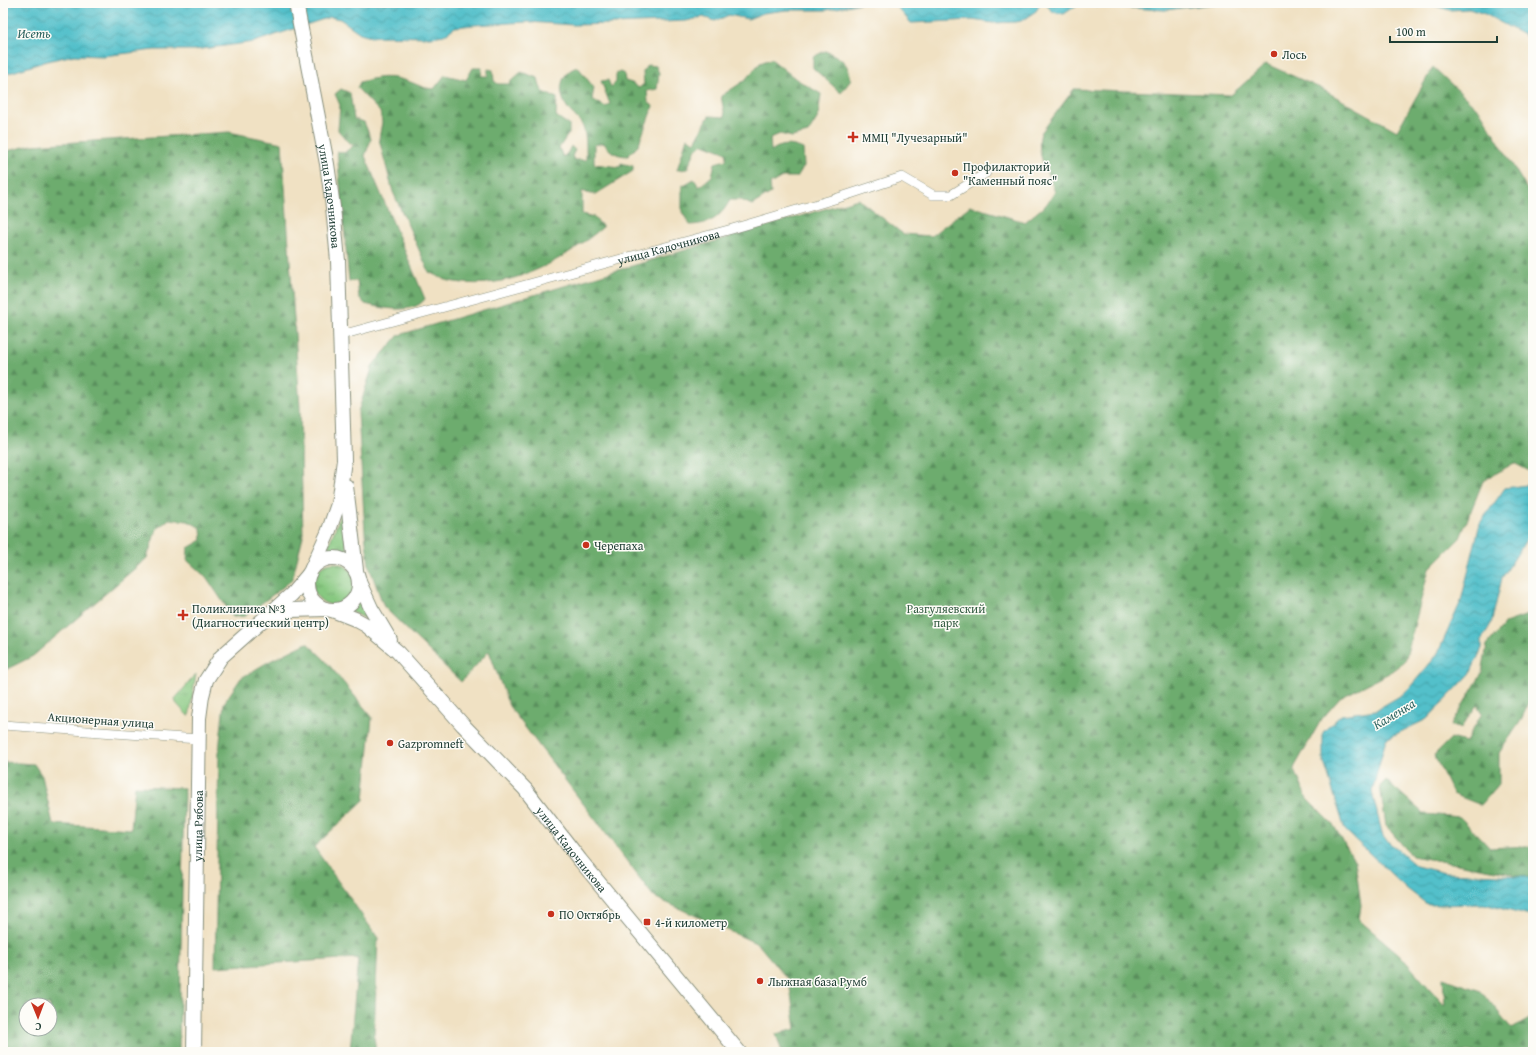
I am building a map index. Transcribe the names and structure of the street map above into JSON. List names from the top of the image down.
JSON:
{
  "streets": {
    "main road": ["улица Кадочникова", "улица Рябова"],
    "street": ["Акционерная улица"]
  },
  "crossings": [
    ["улица Кадочникова", "улица Рябова"],
    ["Акционерная улица", "улица Рябова"]
  ],
  "water": ["Исеть", "Каменка"],
  "parks": ["Разгуляевский парк"],
  "places": {
    "other": [
      "Лось",
      "Профилакторий \"Каменный пояс\"",
      "Черепаха",
      "Gazpromneft",
      "ПО Октябрь",
      "Лыжная база Румб"
    ],
    "health": ["ММЦ \"Лучезарный\"", "Поликлиника №3 (Диагностический центр)"],
    "transit": ["4-й километр"]
  },
  "scale_bar": "100 m",
  "north": "bottom"
}
